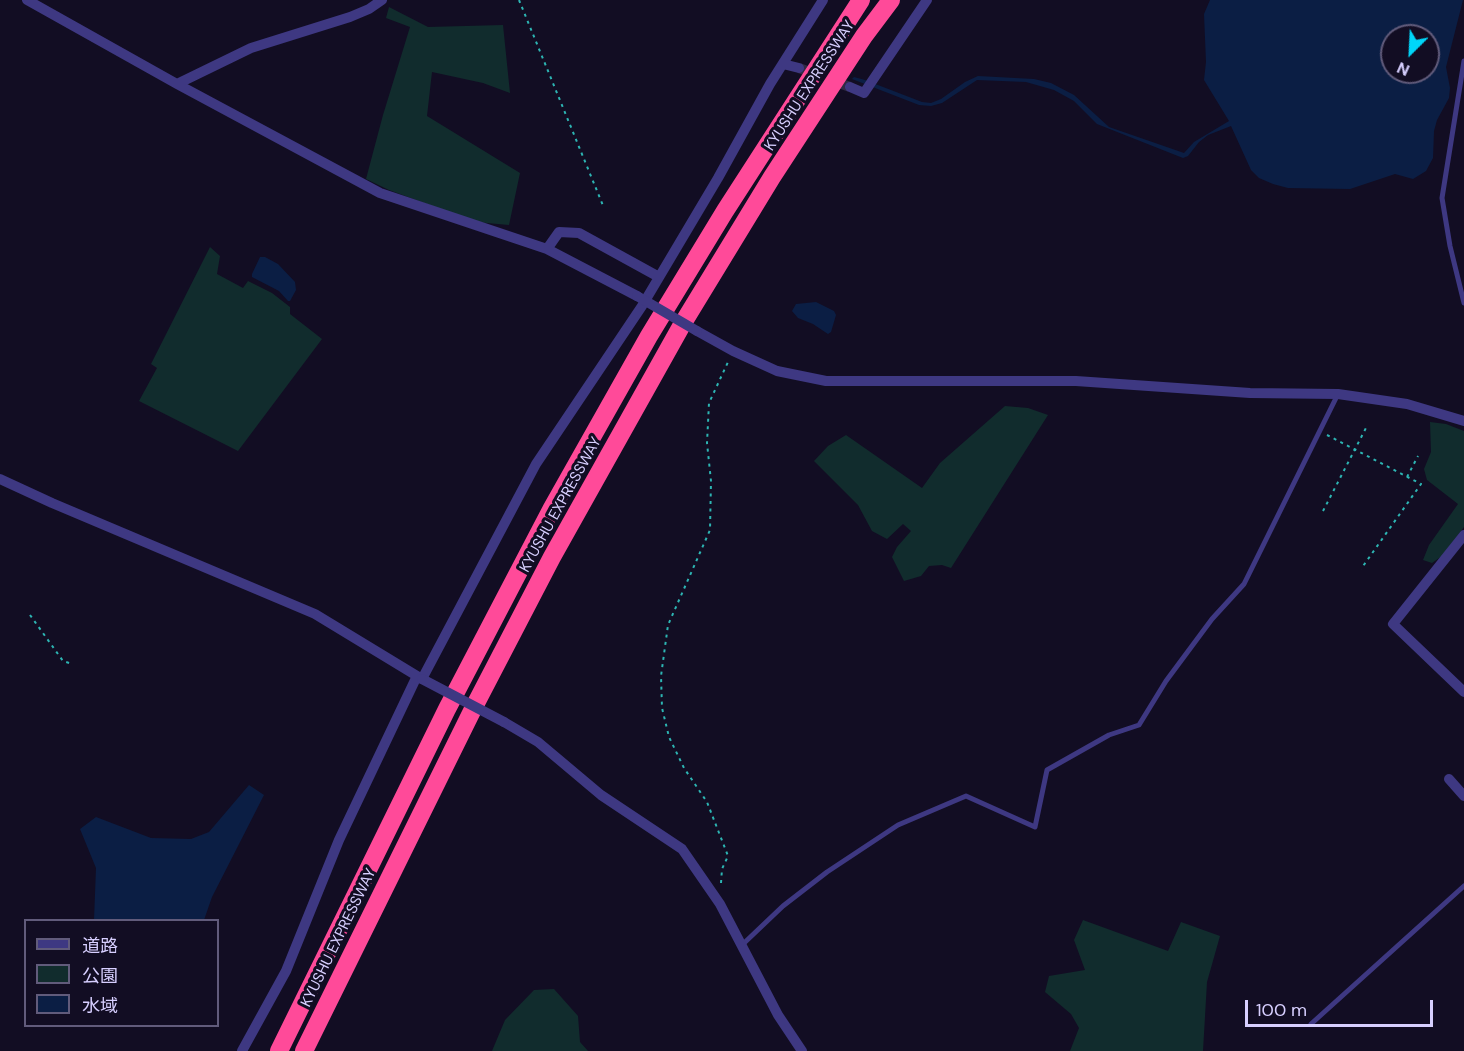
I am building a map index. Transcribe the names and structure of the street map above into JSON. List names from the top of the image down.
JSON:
{
  "streets": {
    "highway": ["KYUSHU EXPRESSWAY"]
  },
  "legend": ["道路", "公園", "水域"],
  "scale_bar": "100 m",
  "north": "bottom left"
}
